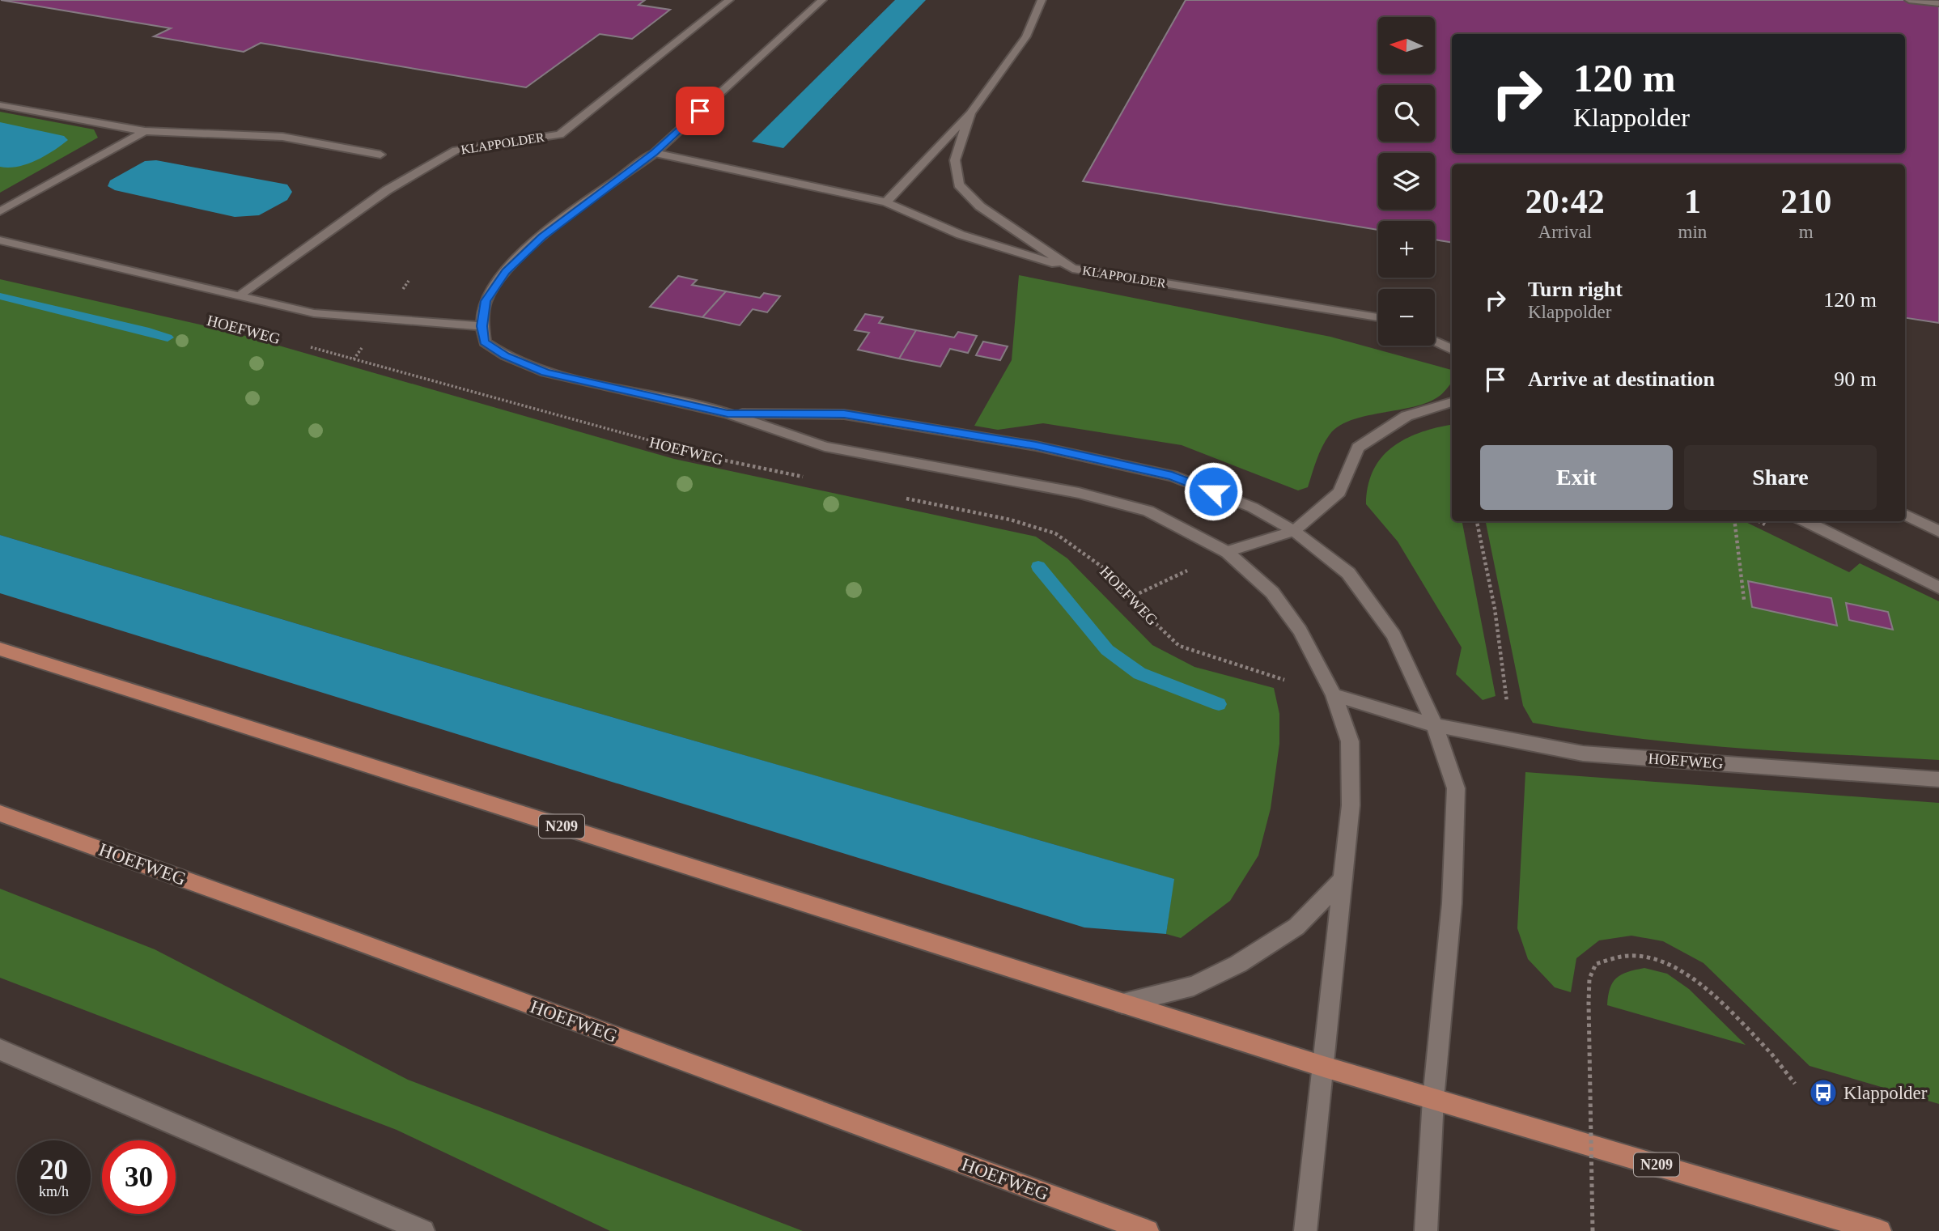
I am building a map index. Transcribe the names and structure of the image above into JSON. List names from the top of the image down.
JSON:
{
  "streets": {
    "main road": ["HOEFWEG", "N209"],
    "street": ["KLAPPOLDER"]
  },
  "crossings": [
    ["KLAPPOLDER", "HOEFWEG"]
  ],
  "places": {
    "bus stop": ["Klappolder"]
  },
  "north": "left",
  "page": {
    "map_buttons": ["+", "−"],
    "turn": ["120 m", "Klappolder"],
    "eta": [
      "20:42",
      "Arrival",
      "1",
      "min",
      "210",
      "m"
    ],
    "list": [
      {
        "name": "Turn right",
        "note": "Klappolder",
        "value": "120 m"
      },
      {
        "name": "Arrive at destination",
        "value": "90 m"
      }
    ],
    "buttons": ["Exit", "Share"],
    "speed": "20 km/h",
    "limit": "30"
  }
}
